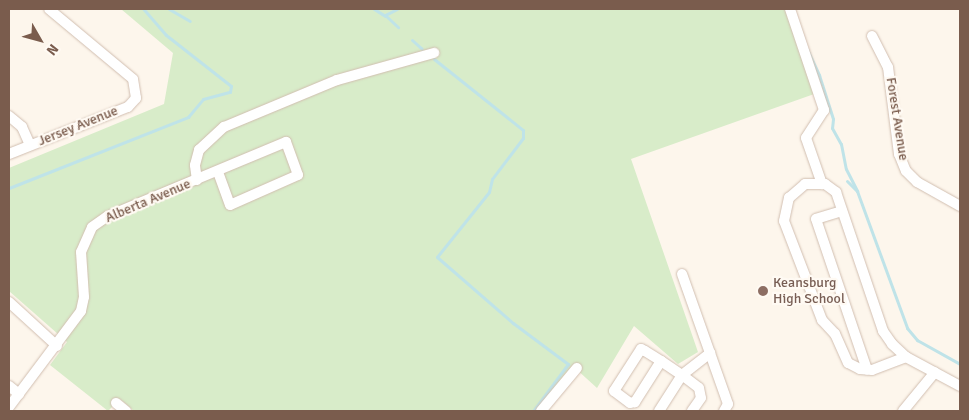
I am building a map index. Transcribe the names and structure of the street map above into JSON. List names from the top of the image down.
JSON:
{
  "streets": {
    "street": ["Forest Avenue", "Jersey Avenue", "Alberta Avenue"]
  },
  "places": ["Keansburg High School"],
  "north": "bottom right"
}
